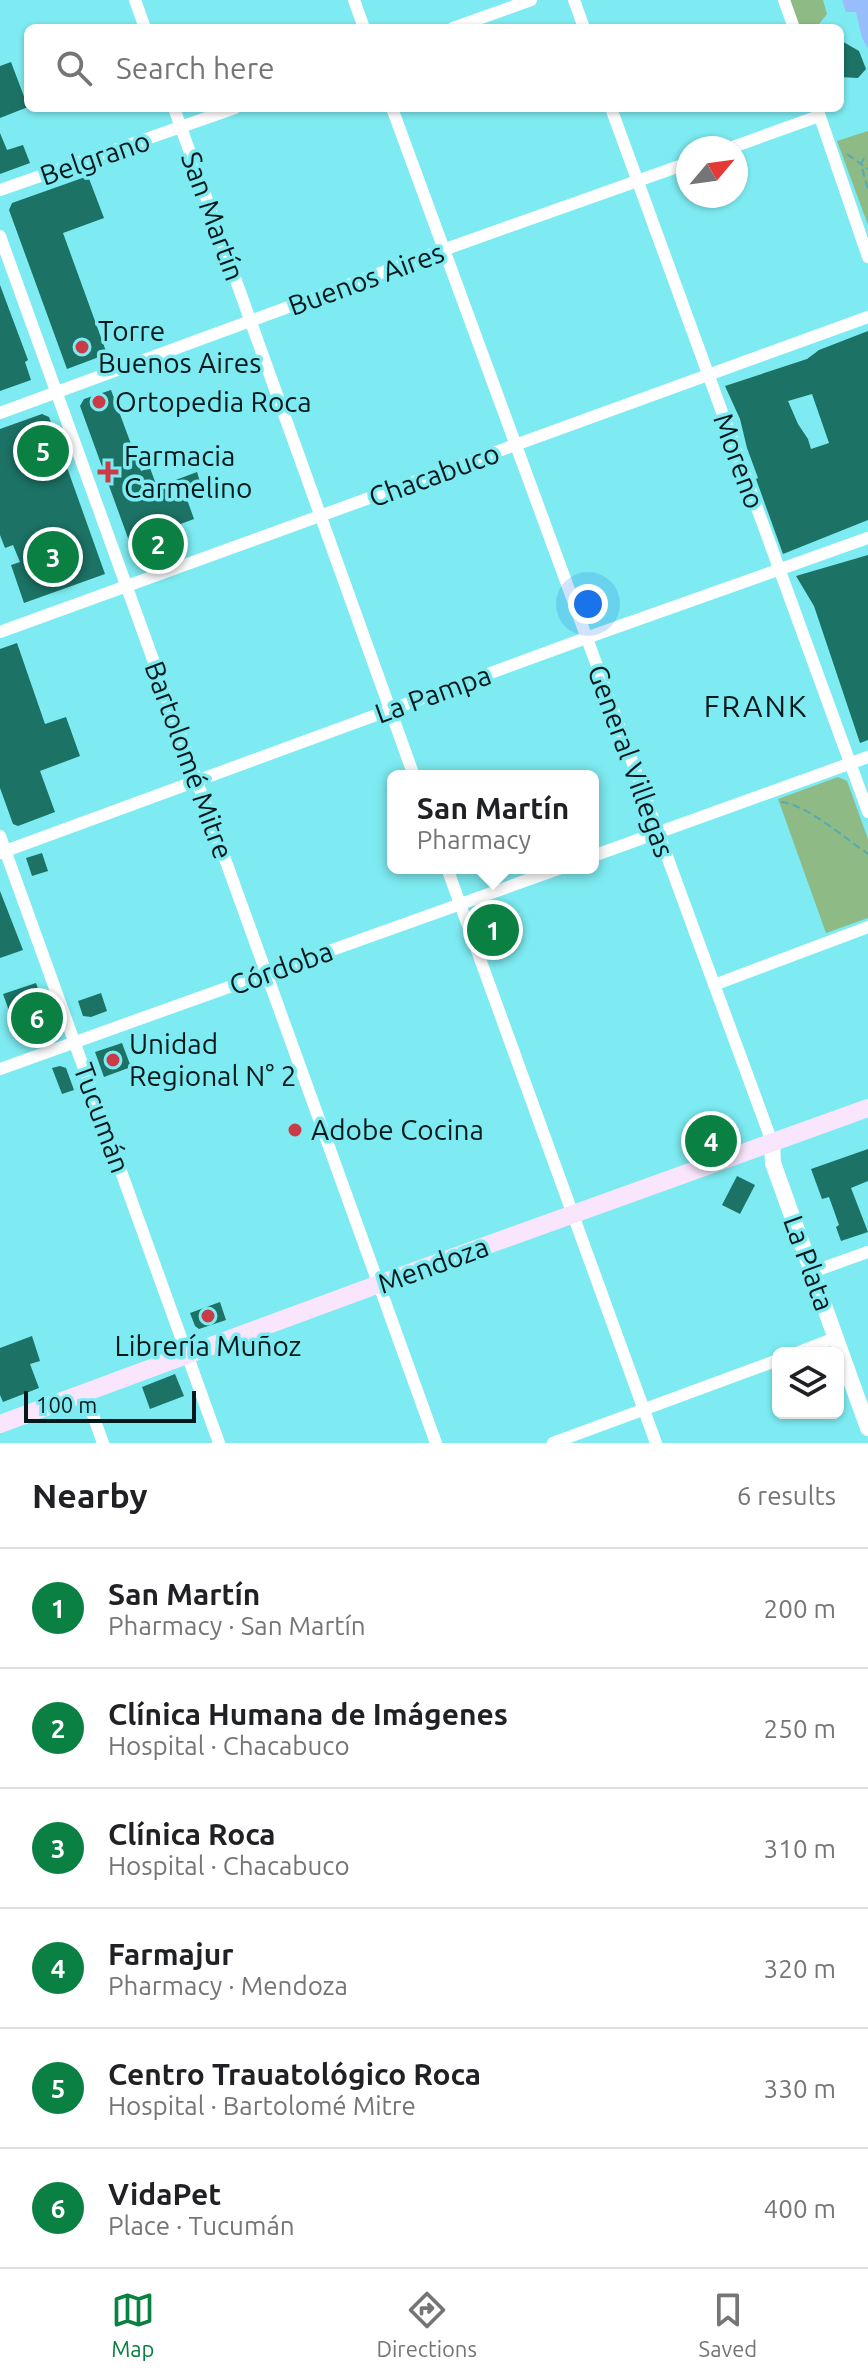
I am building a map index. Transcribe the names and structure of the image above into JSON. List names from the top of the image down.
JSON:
{
  "streets": {
    "main road": ["Mendoza"],
    "street": [
      "Belgrano",
      "San Martín",
      "Buenos Aires",
      "Moreno",
      "Chacabuco",
      "La Pampa",
      "Bartolomé Mitre",
      "General Villegas",
      "Córdoba",
      "Tucumán",
      "La Plata"
    ]
  },
  "crossings": [
    ["Belgrano", "San Martín"],
    ["San Martín", "Buenos Aires"],
    ["San Martín", "Chacabuco"],
    ["San Martín", "La Pampa"],
    ["Buenos Aires", "Moreno"],
    ["Buenos Aires", "Bartolomé Mitre"],
    ["Buenos Aires", "General Villegas"],
    ["Moreno", "Chacabuco"],
    ["Moreno", "La Pampa"],
    ["Chacabuco", "Bartolomé Mitre"],
    ["Chacabuco", "General Villegas"],
    ["La Pampa", "Bartolomé Mitre"],
    ["La Pampa", "General Villegas"],
    ["La Pampa", "Tucumán"],
    ["Bartolomé Mitre", "Córdoba"],
    ["Bartolomé Mitre", "Mendoza"],
    ["General Villegas", "La Plata"],
    ["General Villegas", "Mendoza"],
    ["Córdoba", "Tucumán"],
    ["Tucumán", "Mendoza"],
    ["La Plata", "Mendoza"]
  ],
  "districts": ["FRANK"],
  "places": {
    "other": [
      "Torre Buenos Aires",
      "Ortopedia Roca",
      "Unidad Regional N° 2",
      "Adobe Cocina",
      "Librería Muñoz"
    ],
    "health": ["Farmacia Carmelino"]
  },
  "scale_bar": "100 m",
  "north": "top right",
  "page": {
    "search": "Search here",
    "pins": [
      "5",
      "2",
      "3",
      "1",
      "6",
      "4"
    ],
    "popup": ["San Martín", "Pharmacy"],
    "scale": "100 m",
    "heading": ["Nearby", "6 results"],
    "list": [
      {
        "mark": "1",
        "name": "San Martín",
        "note": "Pharmacy · San Martín",
        "value": "200 m"
      },
      {
        "mark": "2",
        "name": "Clínica Humana de Imágenes",
        "note": "Hospital · Chacabuco",
        "value": "250 m"
      },
      {
        "mark": "3",
        "name": "Clínica Roca",
        "note": "Hospital · Chacabuco",
        "value": "310 m"
      },
      {
        "mark": "4",
        "name": "Farmajur",
        "note": "Pharmacy · Mendoza",
        "value": "320 m"
      },
      {
        "mark": "5",
        "name": "Centro Trauatológico Roca",
        "note": "Hospital · Bartolomé Mitre",
        "value": "330 m"
      },
      {
        "mark": "6",
        "name": "VidaPet",
        "note": "Place · Tucumán",
        "value": "400 m"
      }
    ],
    "nav": ["Map", "Directions", "Saved"]
  }
}
